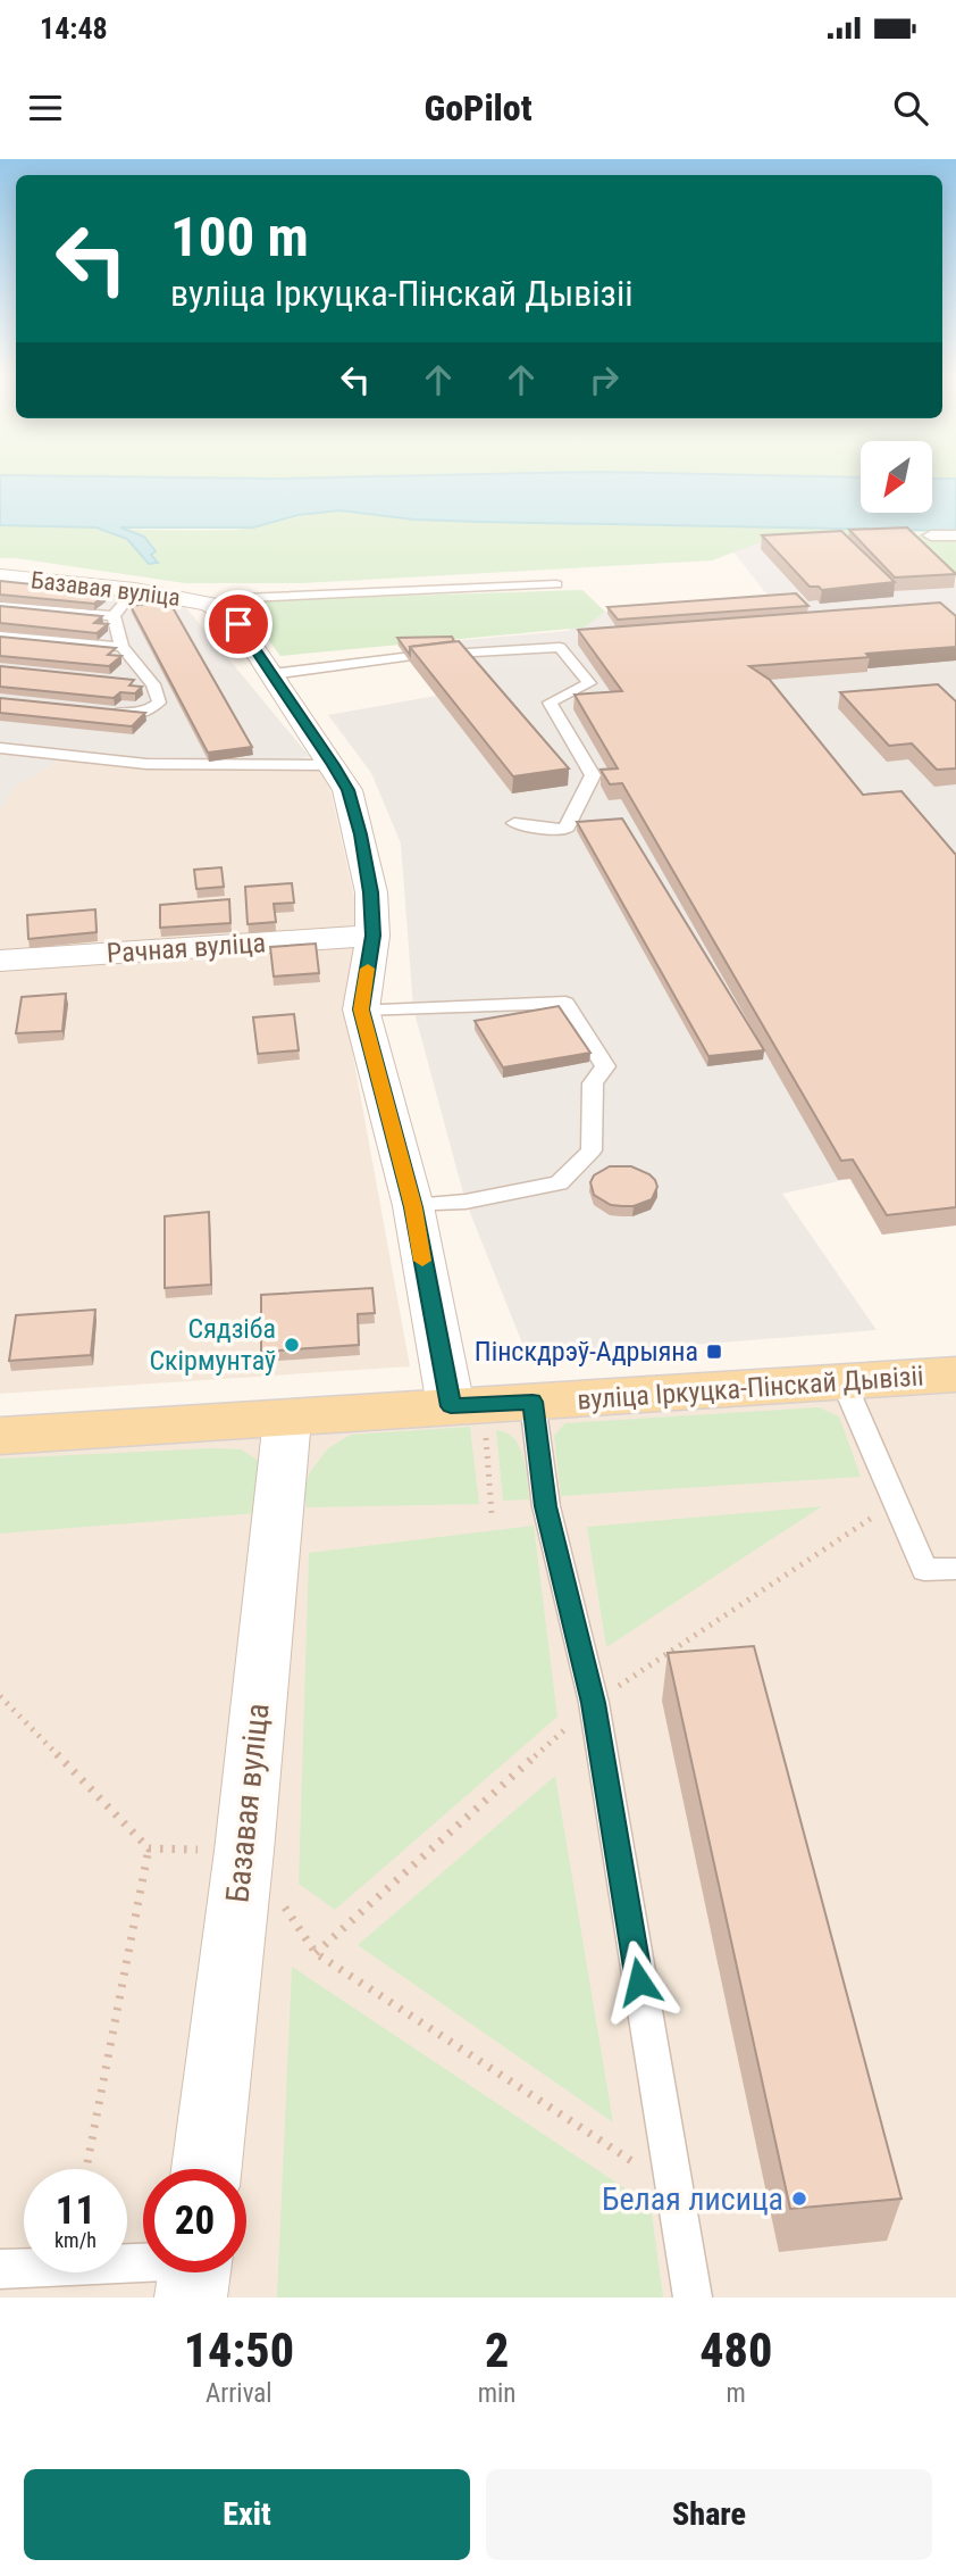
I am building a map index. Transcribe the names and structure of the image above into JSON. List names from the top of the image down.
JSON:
{
  "streets": {
    "main road": ["вуліца Іркуцка-Пінскай Дывізіі"],
    "street": ["Базавая вуліца", "Рачная вуліца"]
  },
  "crossings": [
    ["Базавая вуліца", "Рачная вуліца"],
    ["Базавая вуліца", "вуліца Іркуцка-Пінскай Дывізіі"]
  ],
  "places": {
    "other": ["Сядзіба Скірмунтаў", "Белая лисица"],
    "transit": ["Пінскдрэў-Адрыяна"]
  },
  "north": "bottom left",
  "page": {
    "status": "14:48",
    "header": "GoPilot",
    "turn": ["100 m", "вуліца Іркуцка-Пінскай Дывізіі"],
    "speed": "11 km/h",
    "limit": "20",
    "eta": [
      "14:50",
      "Arrival",
      "2",
      "min",
      "480",
      "m"
    ],
    "buttons": ["Exit", "Share"]
  }
}
